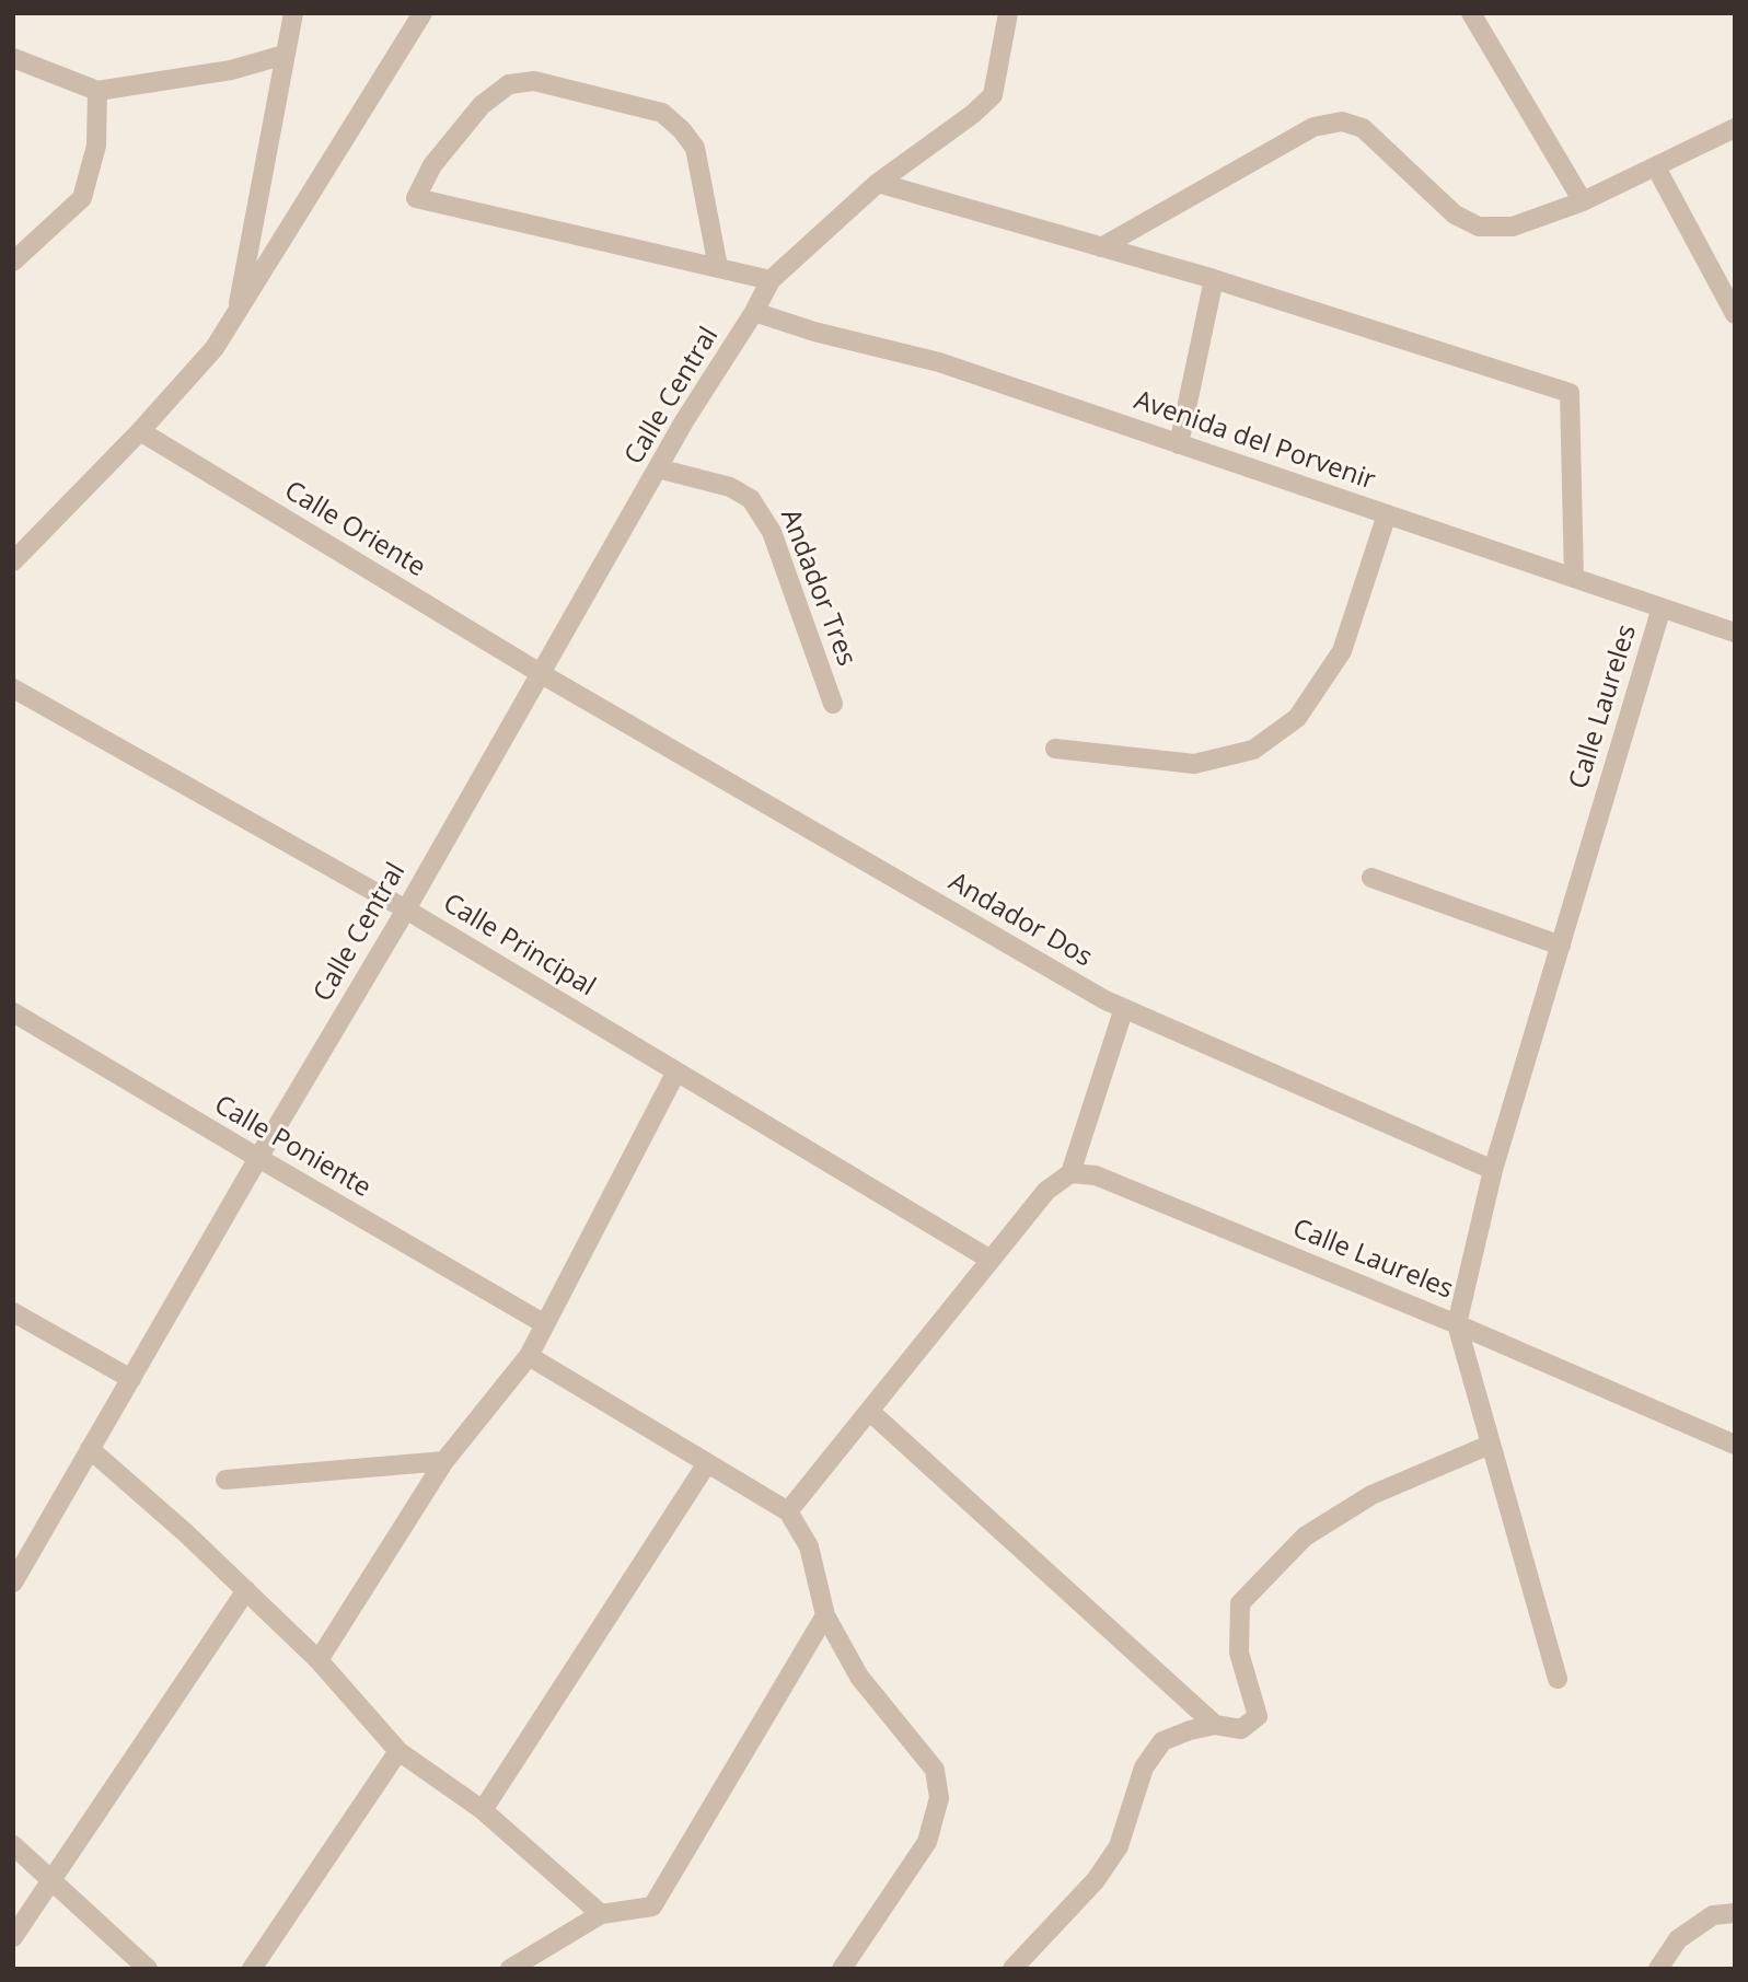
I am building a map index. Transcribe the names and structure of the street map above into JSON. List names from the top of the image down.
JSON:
{
  "streets": {
    "street": [
      "Calle Central",
      "Avenida del Porvenir",
      "Calle Oriente",
      "Andador Tres",
      "Calle Laureles",
      "Andador Dos",
      "Calle Principal",
      "Calle Poniente"
    ]
  },
  "crossings": [
    ["Calle Central", "Avenida del Porvenir"],
    ["Calle Central", "Calle Oriente"],
    ["Calle Central", "Andador Tres"],
    ["Calle Central", "Andador Dos"],
    ["Calle Central", "Calle Principal"],
    ["Calle Central", "Calle Poniente"],
    ["Avenida del Porvenir", "Calle Laureles"],
    ["Calle Oriente", "Andador Dos"],
    ["Calle Laureles", "Andador Dos"]
  ]
}
